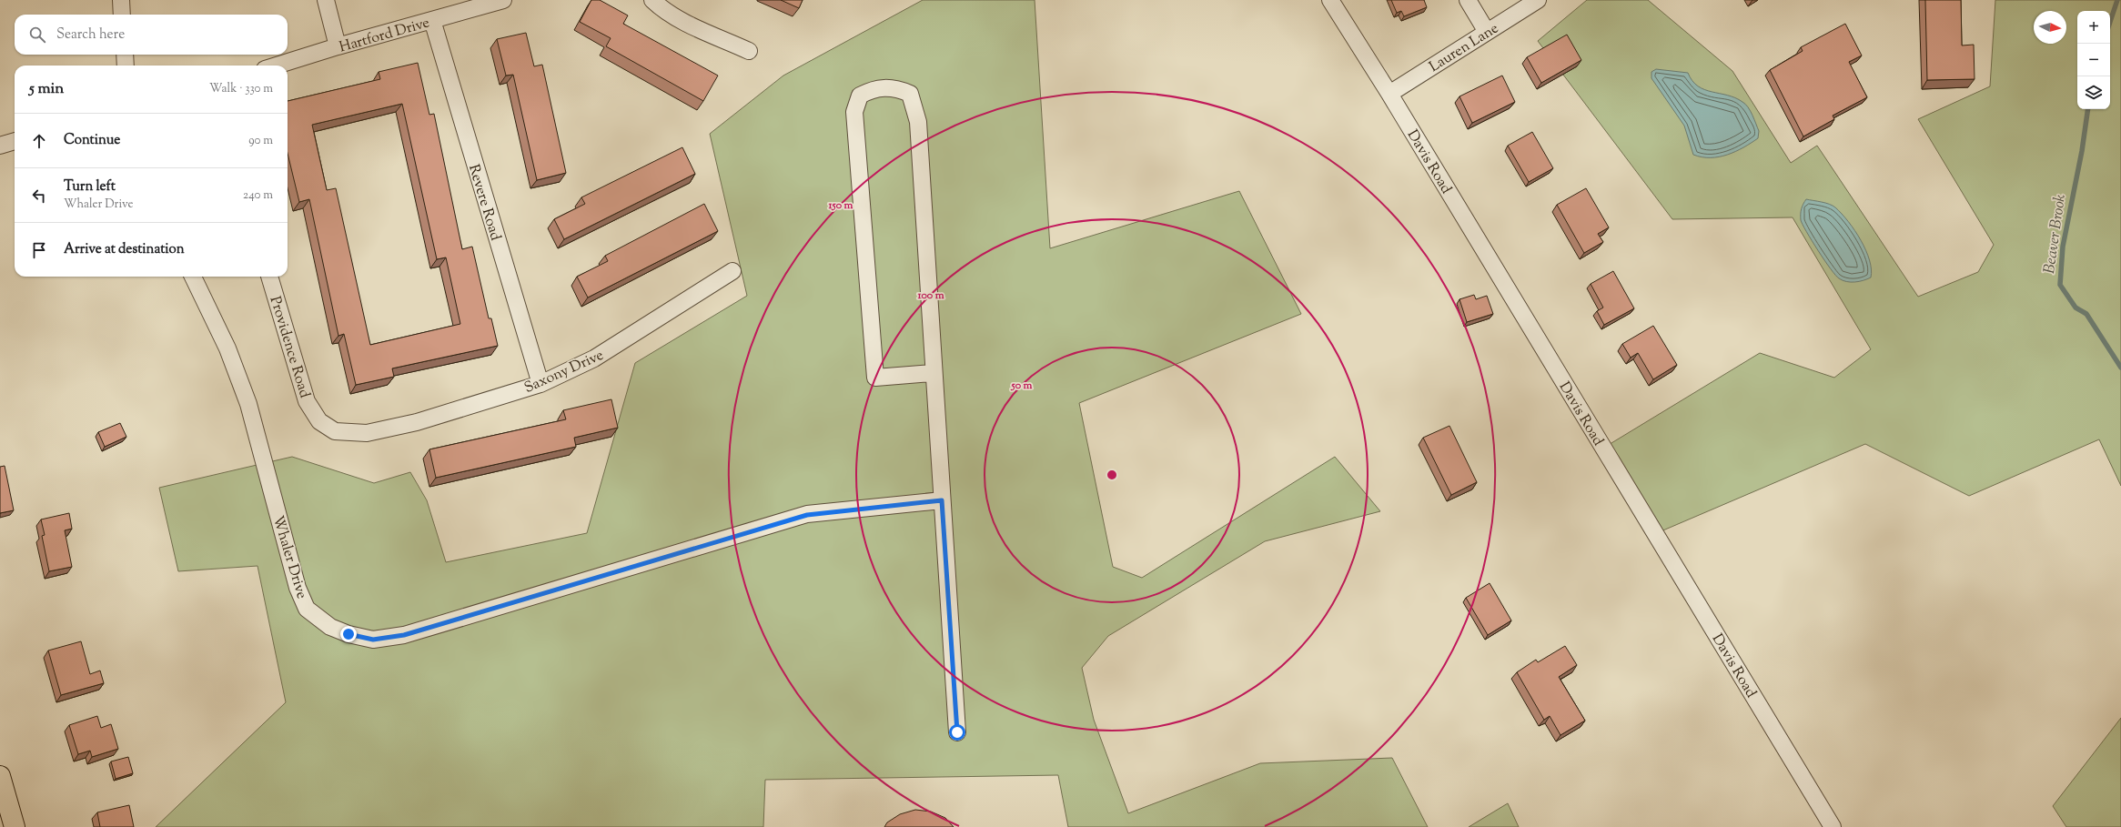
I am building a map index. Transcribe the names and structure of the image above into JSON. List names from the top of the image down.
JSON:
{
  "streets": {
    "street": [
      "Hartford Drive",
      "Lauren Lane",
      "Davis Road",
      "Revere Road",
      "Providence Road",
      "Saxony Drive",
      "Whaler Drive"
    ]
  },
  "crossings": [
    ["Hartford Drive", "Revere Road"],
    ["Lauren Lane", "Davis Road"],
    ["Revere Road", "Saxony Drive"],
    ["Providence Road", "Saxony Drive"]
  ],
  "water": ["Beaver Brook"],
  "north": "right",
  "page": {
    "map_buttons": ["+", "−"],
    "search": "Search here",
    "heading": ["5 min", "Walk · 330 m"],
    "list": [
      ["Continue", "90 m"],
      ["Turn left", "Whaler Drive", "240 m"],
      "Arrive at destination"
    ]
  },
  "rings": ["150 m", "100 m", "50 m"]
}
